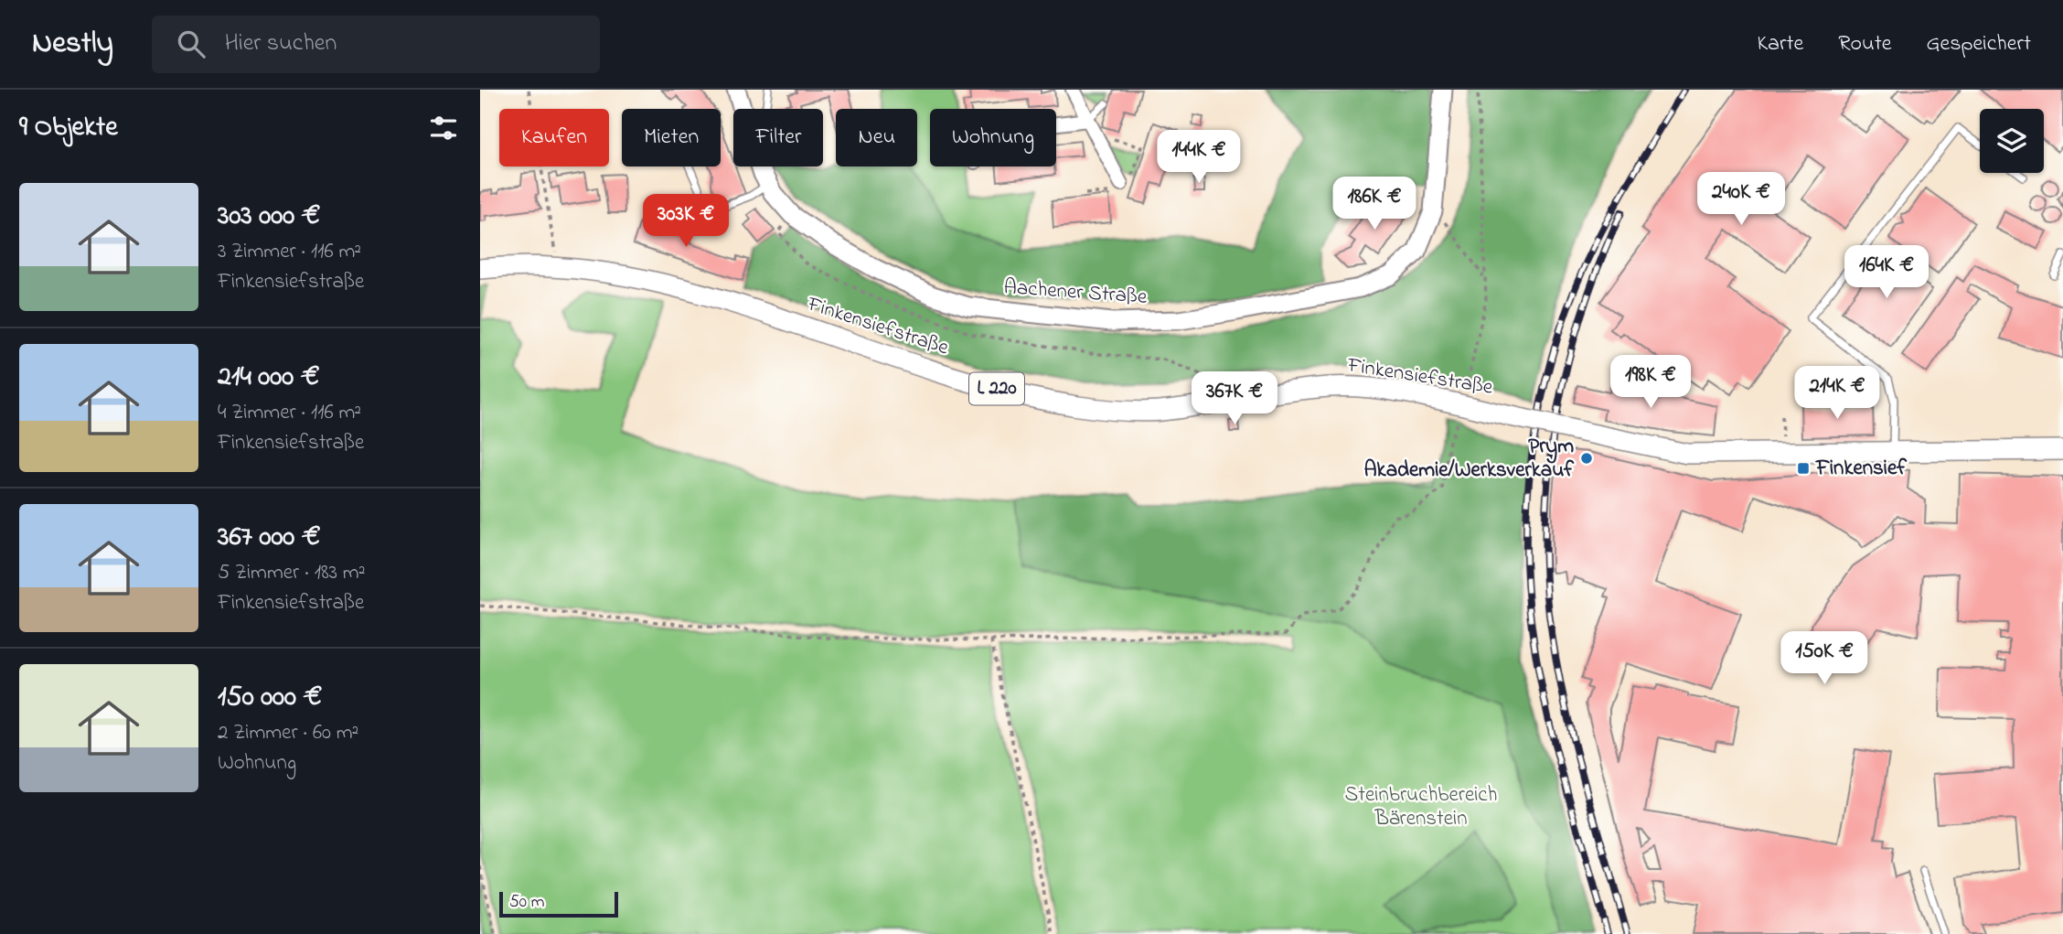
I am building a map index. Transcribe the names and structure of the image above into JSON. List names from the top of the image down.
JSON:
{
  "streets": {
    "main road": ["Finkensiefstraße", "L 220"],
    "street": ["Aachener Straße"]
  },
  "parks": ["Steinbruchbereich Bärenstein"],
  "places": {
    "other": ["Prym Akademie/Werksverkauf"],
    "transit": ["Finkensief"]
  },
  "scale_bar": "50 m",
  "page": {
    "header": "Nestly",
    "search": "Hier suchen",
    "nav": ["Karte", "Route", "Gespeichert"],
    "heading": "9 Objekte",
    "chip": [
      "Kaufen",
      "Mieten",
      "Filter",
      "Neu",
      "Wohnung"
    ],
    "price": [
      "144K €",
      "240K €",
      "186K €",
      "303K €",
      "164K €",
      "198K €",
      "214K €",
      "367K €",
      "150K €"
    ],
    "list": [
      {
        "name": "303 000 €",
        "note": "3 Zimmer · 116 m² · Finkensiefstraße"
      },
      {
        "name": "214 000 €",
        "note": "4 Zimmer · 116 m² · Finkensiefstraße"
      },
      {
        "name": "367 000 €",
        "note": "5 Zimmer · 183 m² · Finkensiefstraße"
      },
      {
        "name": "150 000 €",
        "note": "2 Zimmer · 60 m² · Wohnung"
      }
    ],
    "scale": "50 m"
  }
}
